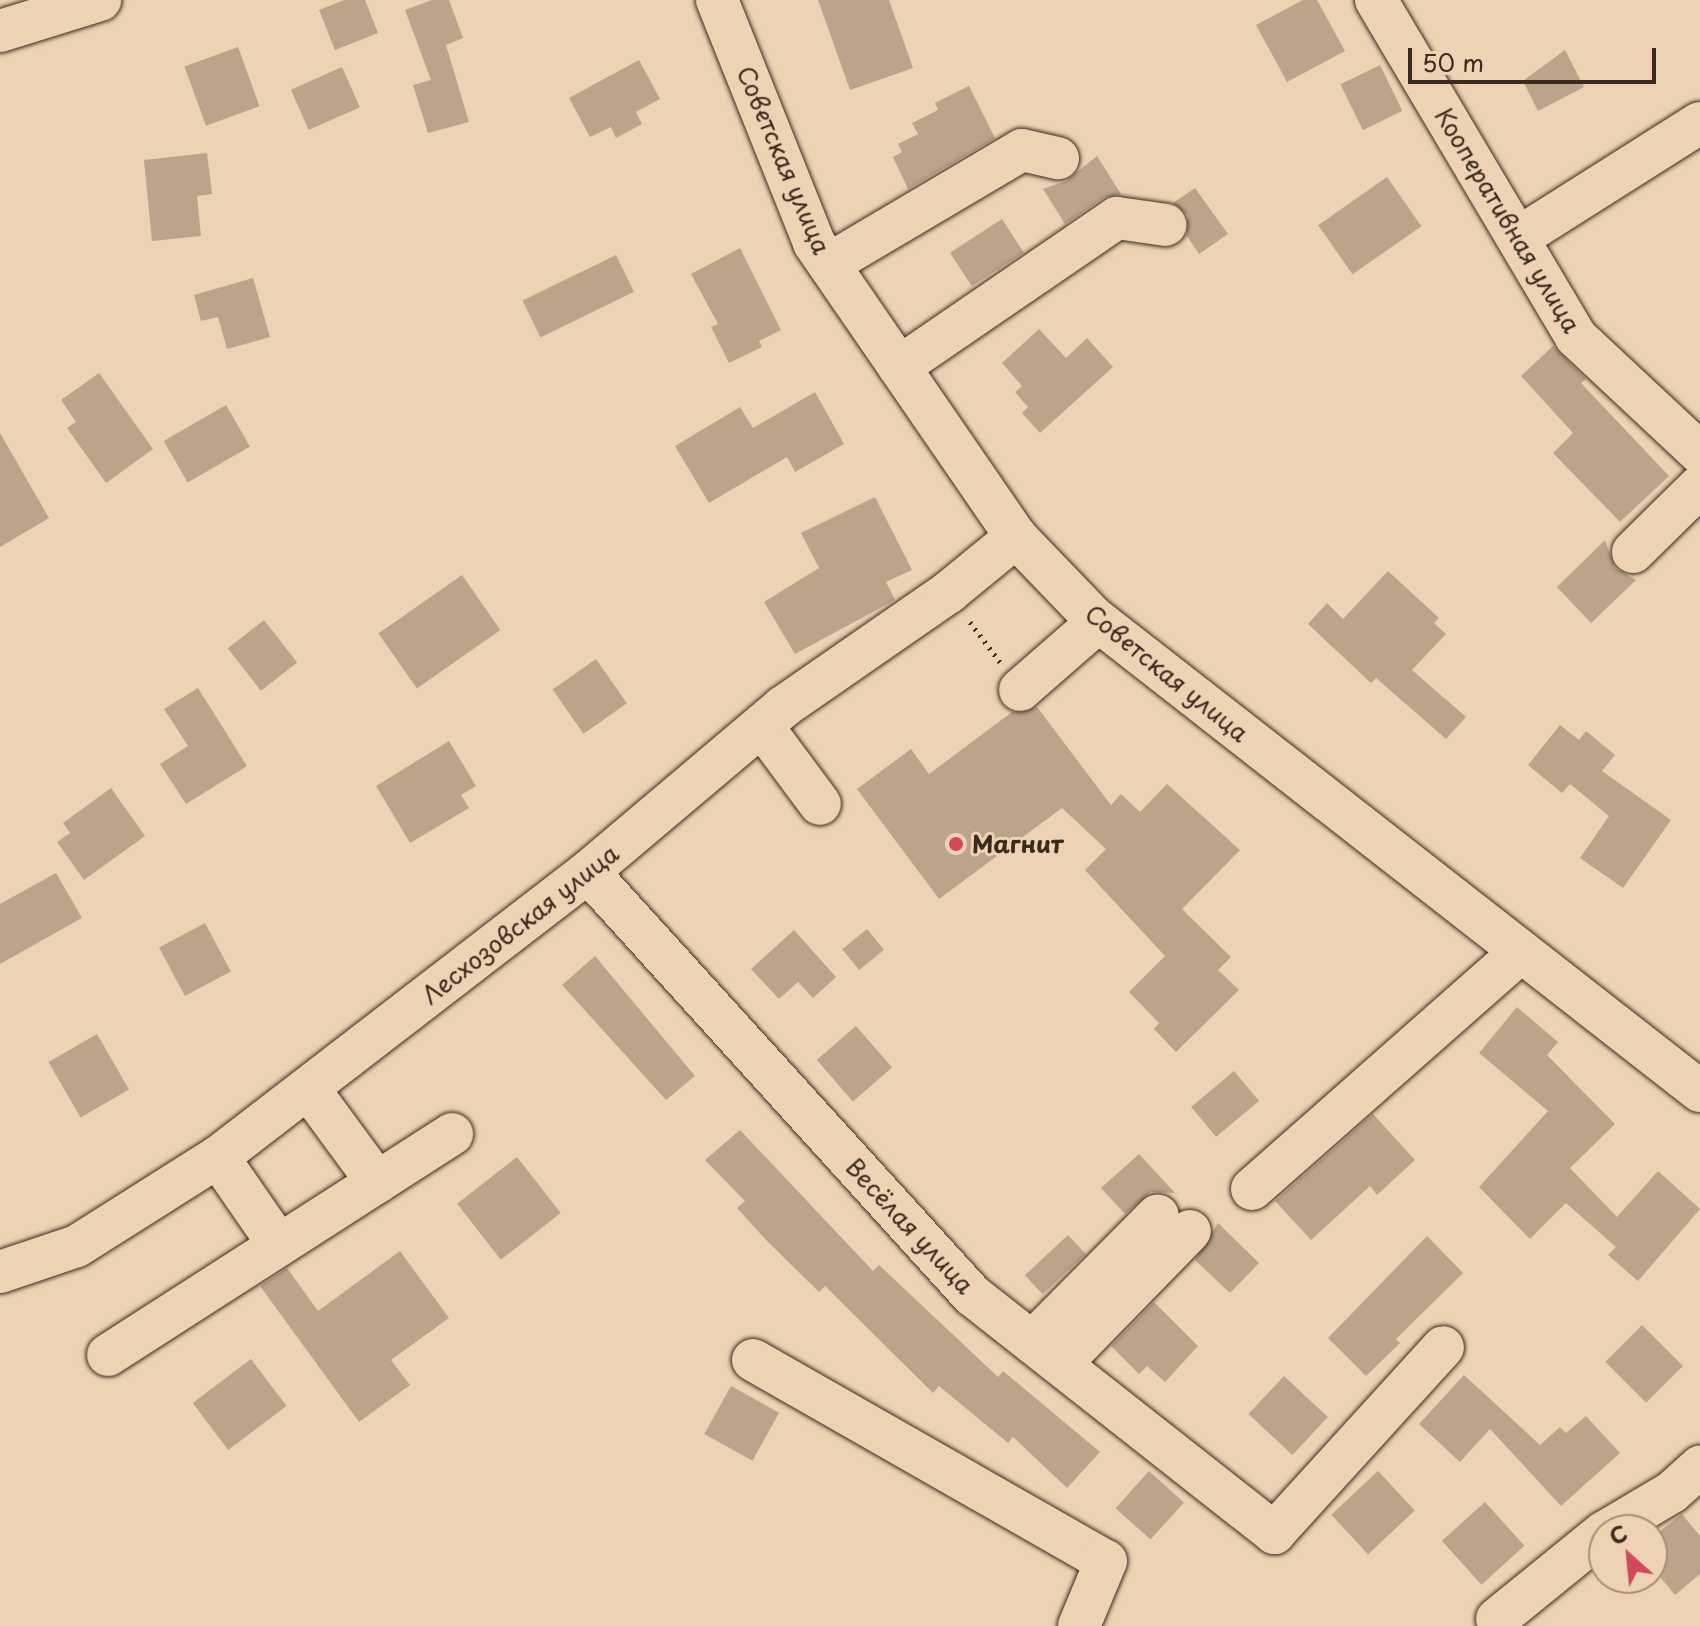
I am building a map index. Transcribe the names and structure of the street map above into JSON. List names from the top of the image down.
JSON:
{
  "streets": {
    "street": [
      "Советская улица",
      "Кооперативная улица",
      "Лесхозовская улица",
      "Весёлая улица"
    ]
  },
  "crossings": [
    ["Советская улица", "Лесхозовская улица"],
    ["Лесхозовская улица", "Весёлая улица"]
  ],
  "places": ["Магнит"],
  "scale_bar": "50 m",
  "north": "top left"
}
